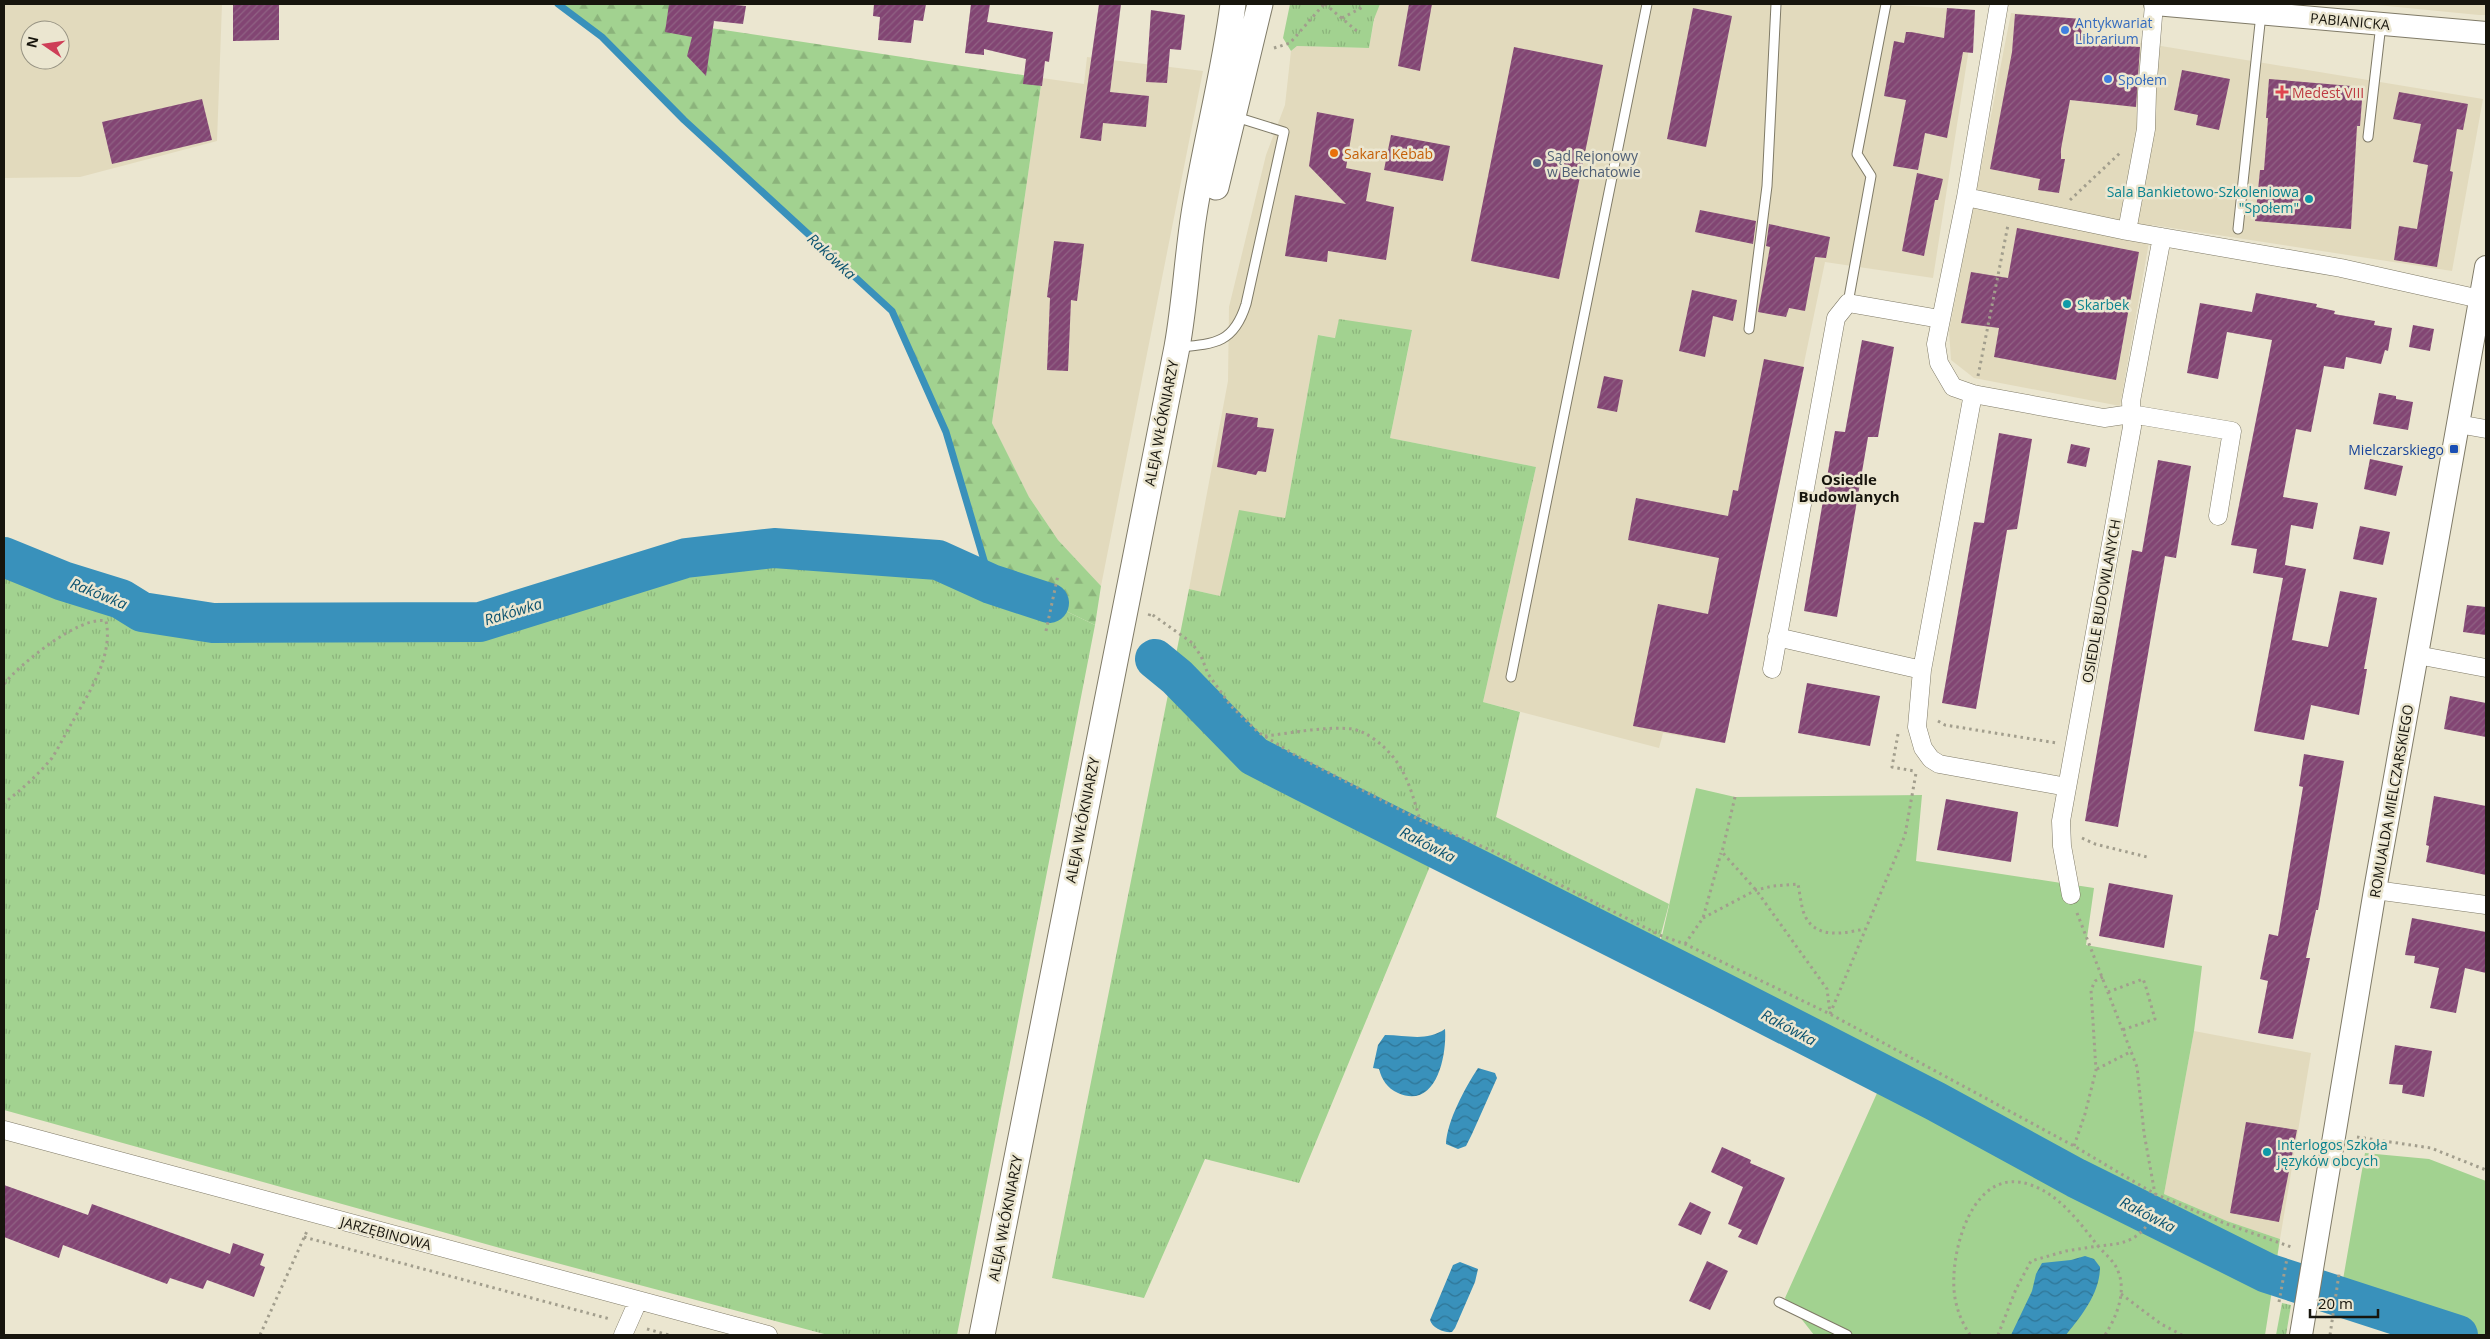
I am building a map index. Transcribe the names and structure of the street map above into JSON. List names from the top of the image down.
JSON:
{
  "streets": {
    "main road": ["ALEJA WŁÓKNIARZY"],
    "street": [
      "PABIANICKA",
      "OSIEDLE BUDOWLANYCH",
      "ROMUALDA MIELCZARSKIEGO",
      "JARZĘBINOWA"
    ]
  },
  "districts": ["Osiedle Budowlanych"],
  "water": ["Rakówka"],
  "places": {
    "other": [
      "Antykwariat Librarium",
      "Społem",
      "Sakara Kebab",
      "Sąd Rejonowy w Bełchatowie",
      "Sala Bankietowo-Szkoleniowa \"Społem\"",
      "Skarbek",
      "Interlogos Szkoła języków obcych"
    ],
    "health": ["Medest VIII"],
    "transit": ["Mielczarskiego"]
  },
  "scale_bar": "20 m",
  "north": "left"
}
